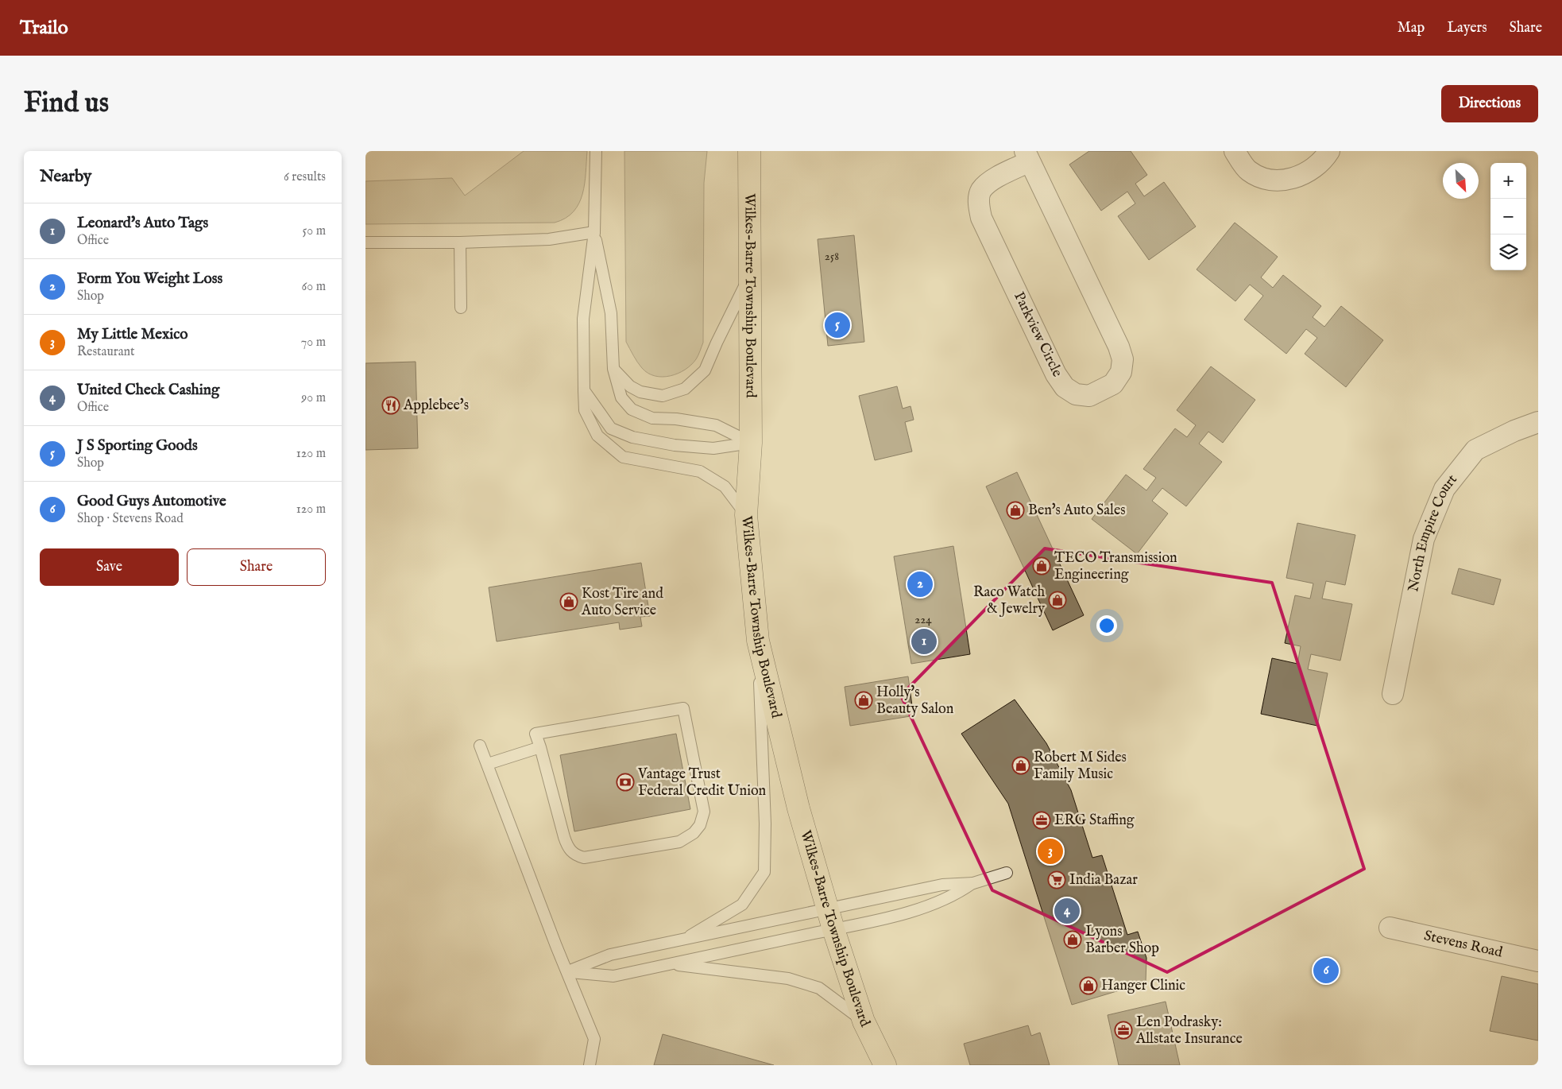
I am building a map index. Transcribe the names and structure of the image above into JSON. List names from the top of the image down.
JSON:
{
  "streets": {
    "main road": ["Wilkes-Barre Township Boulevard"],
    "street": ["Parkview Circle", "North Empire Court", "Stevens Road"]
  },
  "places": {
    "restaurant": ["Applebee's"],
    "shop": [
      "Ben's Auto Sales",
      "TECO Transmission Engineering",
      "Raco Watch & Jewelry",
      "Kost Tire and Auto Service",
      "Holly's Beauty Salon",
      "Robert M Sides Family Music",
      "Lyons Barber Shop",
      "Hanger Clinic"
    ],
    "bank": ["Vantage Trust Federal Credit Union"],
    "office": ["ERG Staffing", "Len Podrasky: Allstate Insurance"],
    "supermarket": ["India Bazar"]
  },
  "house_numbers": ["258", "224"],
  "north": "bottom right",
  "page": {
    "header": "Trailo",
    "nav": ["Map", "Layers", "Share"],
    "buttons": [
      "Directions",
      ["Save", "Share"]
    ],
    "title": "Find us",
    "heading": ["Nearby", "6 results"],
    "map_buttons": ["+", "−"],
    "list": [
      {
        "mark": "1",
        "name": "Leonard's Auto Tags",
        "note": "Office",
        "value": "50 m"
      },
      {
        "mark": "2",
        "name": "Form You Weight Loss",
        "note": "Shop",
        "value": "60 m"
      },
      {
        "mark": "3",
        "name": "My Little Mexico",
        "note": "Restaurant",
        "value": "70 m"
      },
      {
        "mark": "4",
        "name": "United Check Cashing",
        "note": "Office",
        "value": "90 m"
      },
      {
        "mark": "5",
        "name": "J S Sporting Goods",
        "note": "Shop",
        "value": "120 m"
      },
      {
        "mark": "6",
        "name": "Good Guys Automotive",
        "note": "Shop · Stevens Road",
        "value": "120 m"
      }
    ],
    "pins": [
      "5",
      "2",
      "1",
      "3",
      "4",
      "6"
    ]
  }
}
